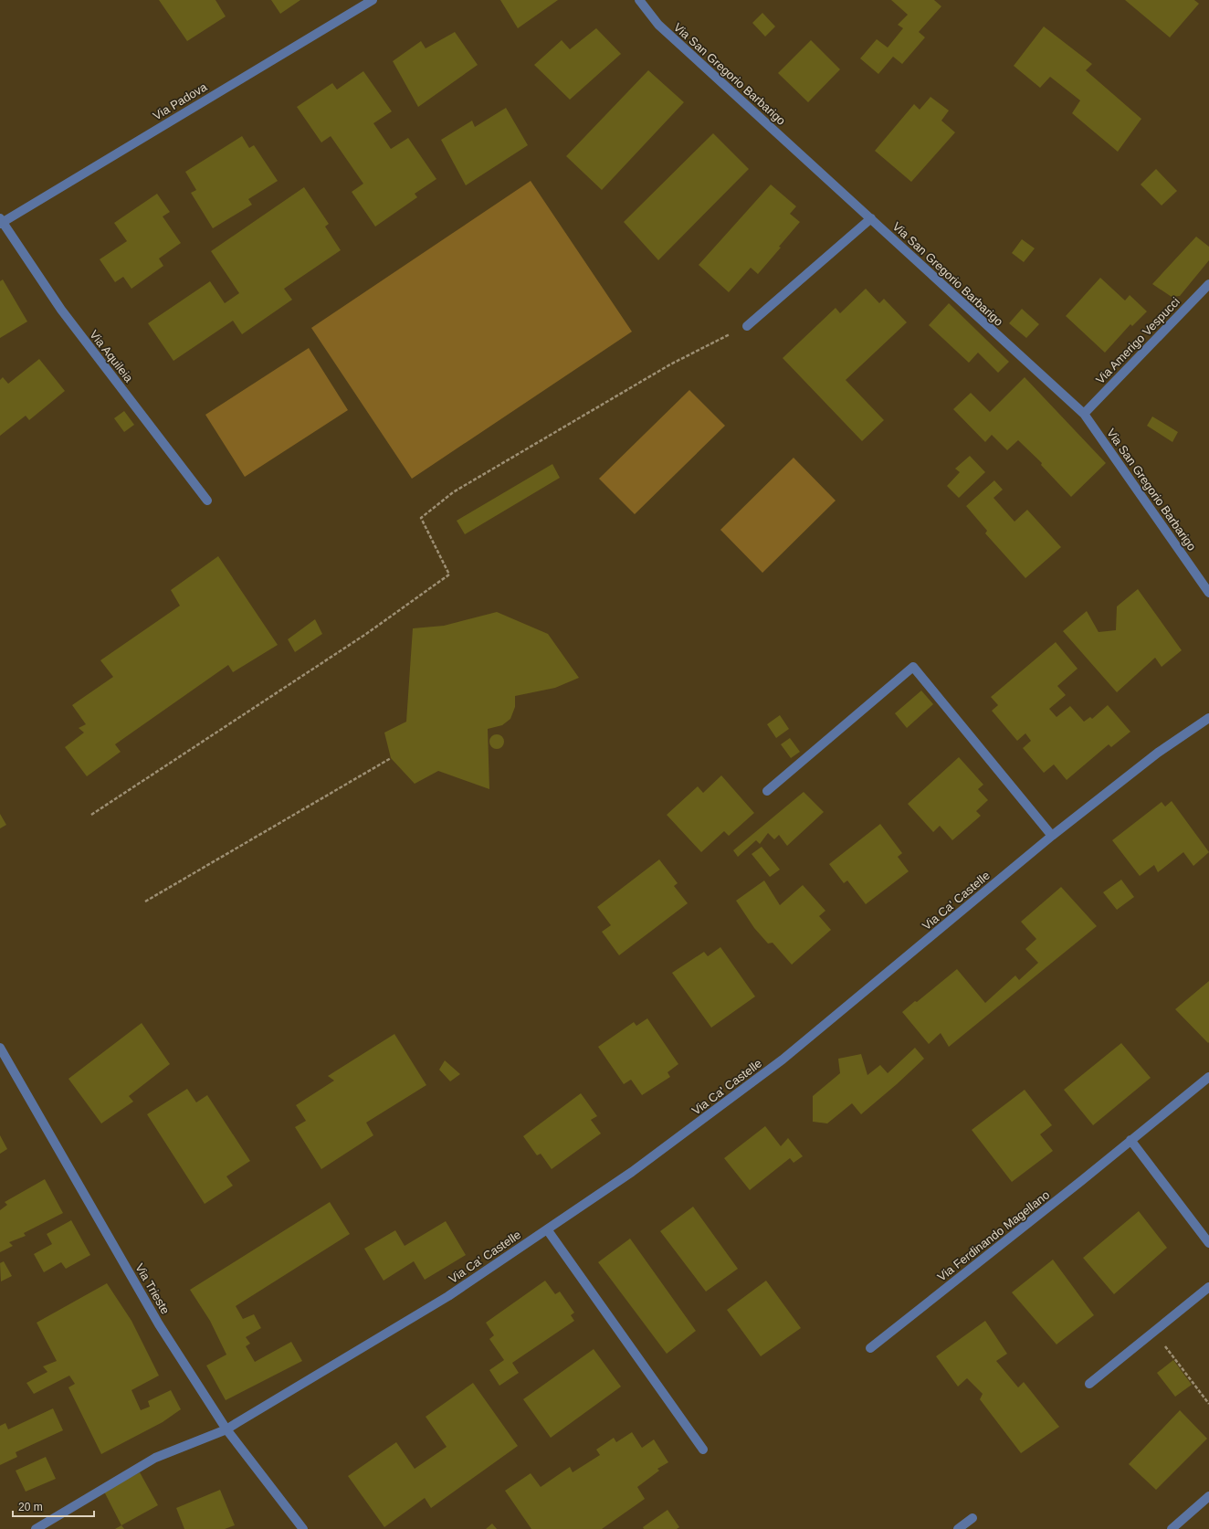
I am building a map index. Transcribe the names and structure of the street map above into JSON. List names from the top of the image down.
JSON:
{
  "streets": {
    "street": [
      "Via San Gregorio Barbarigo",
      "Via Padova",
      "Via Amerigo Vespucci",
      "Via Aquileia",
      "Via Ca' Castelle",
      "Via Ferdinando Magellano",
      "Via Trieste"
    ]
  },
  "crossings": [
    ["Via San Gregorio Barbarigo", "Via Amerigo Vespucci"],
    ["Via Padova", "Via Aquileia"],
    ["Via Ca' Castelle", "Via Trieste"]
  ],
  "scale_bar": "20 m"
}
